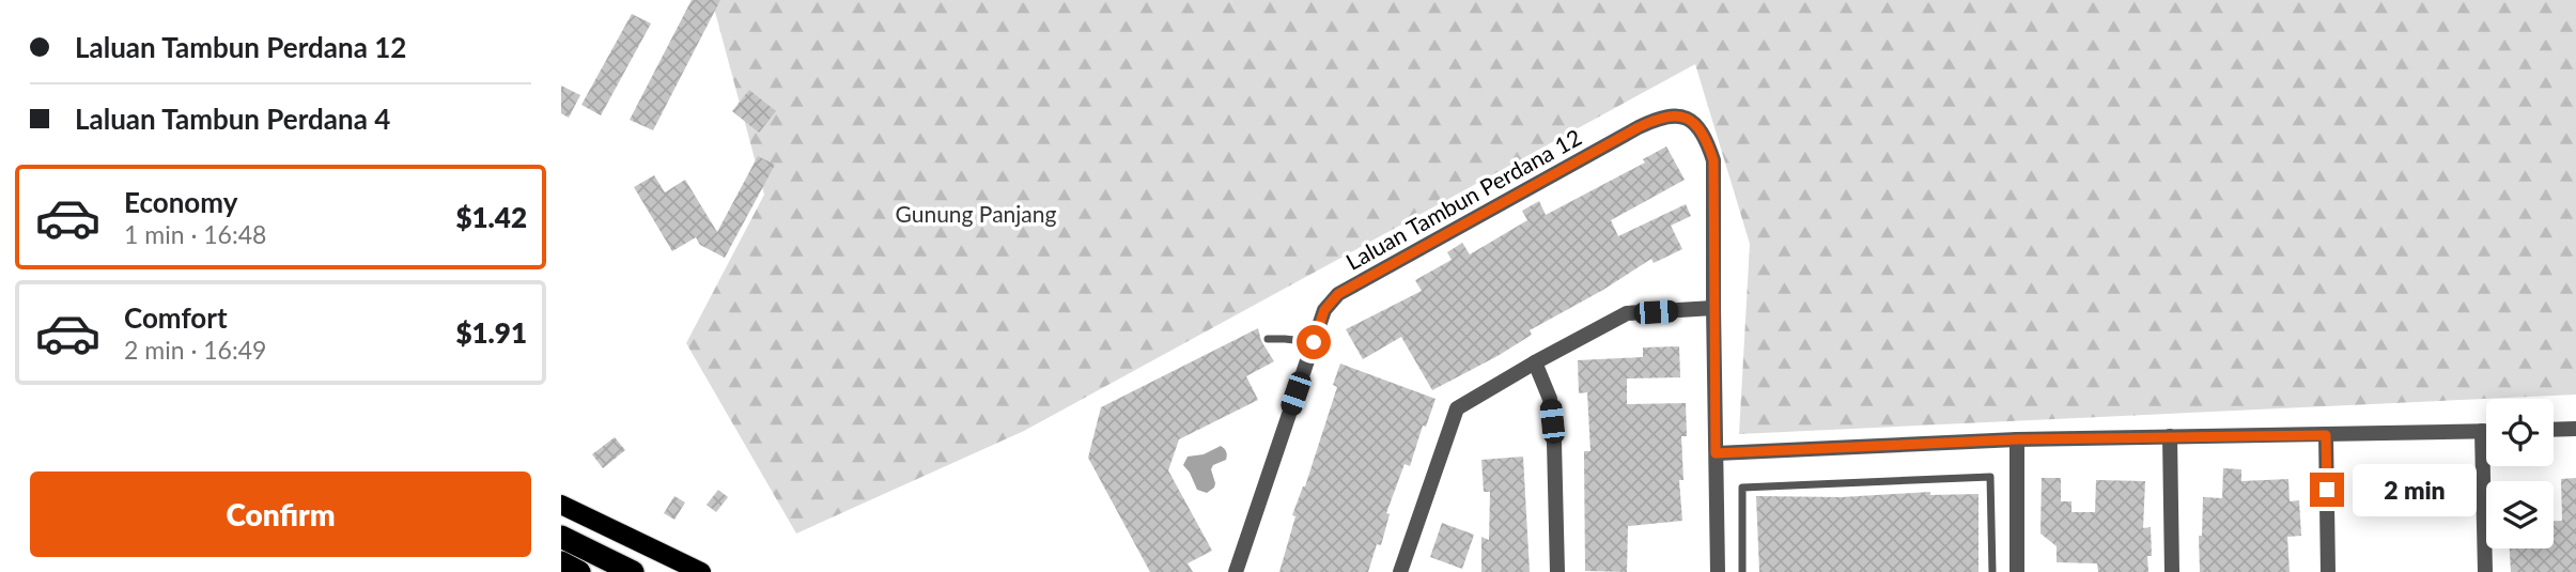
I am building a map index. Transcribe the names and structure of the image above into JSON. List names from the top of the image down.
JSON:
{
  "streets": {
    "street": ["Laluan Tambun Perdana 12"]
  },
  "parks": ["Gunung Panjang"],
  "page": {
    "banner": ["Laluan Tambun Perdana 12", "Laluan Tambun Perdana 4"],
    "list": [
      {
        "name": "Economy",
        "note": "1 min · 16:48",
        "value": "$1.42"
      },
      {
        "name": "Comfort",
        "note": "2 min · 16:49",
        "value": "$1.91"
      }
    ],
    "buttons": "Confirm",
    "bubble": "2 min"
  }
}
